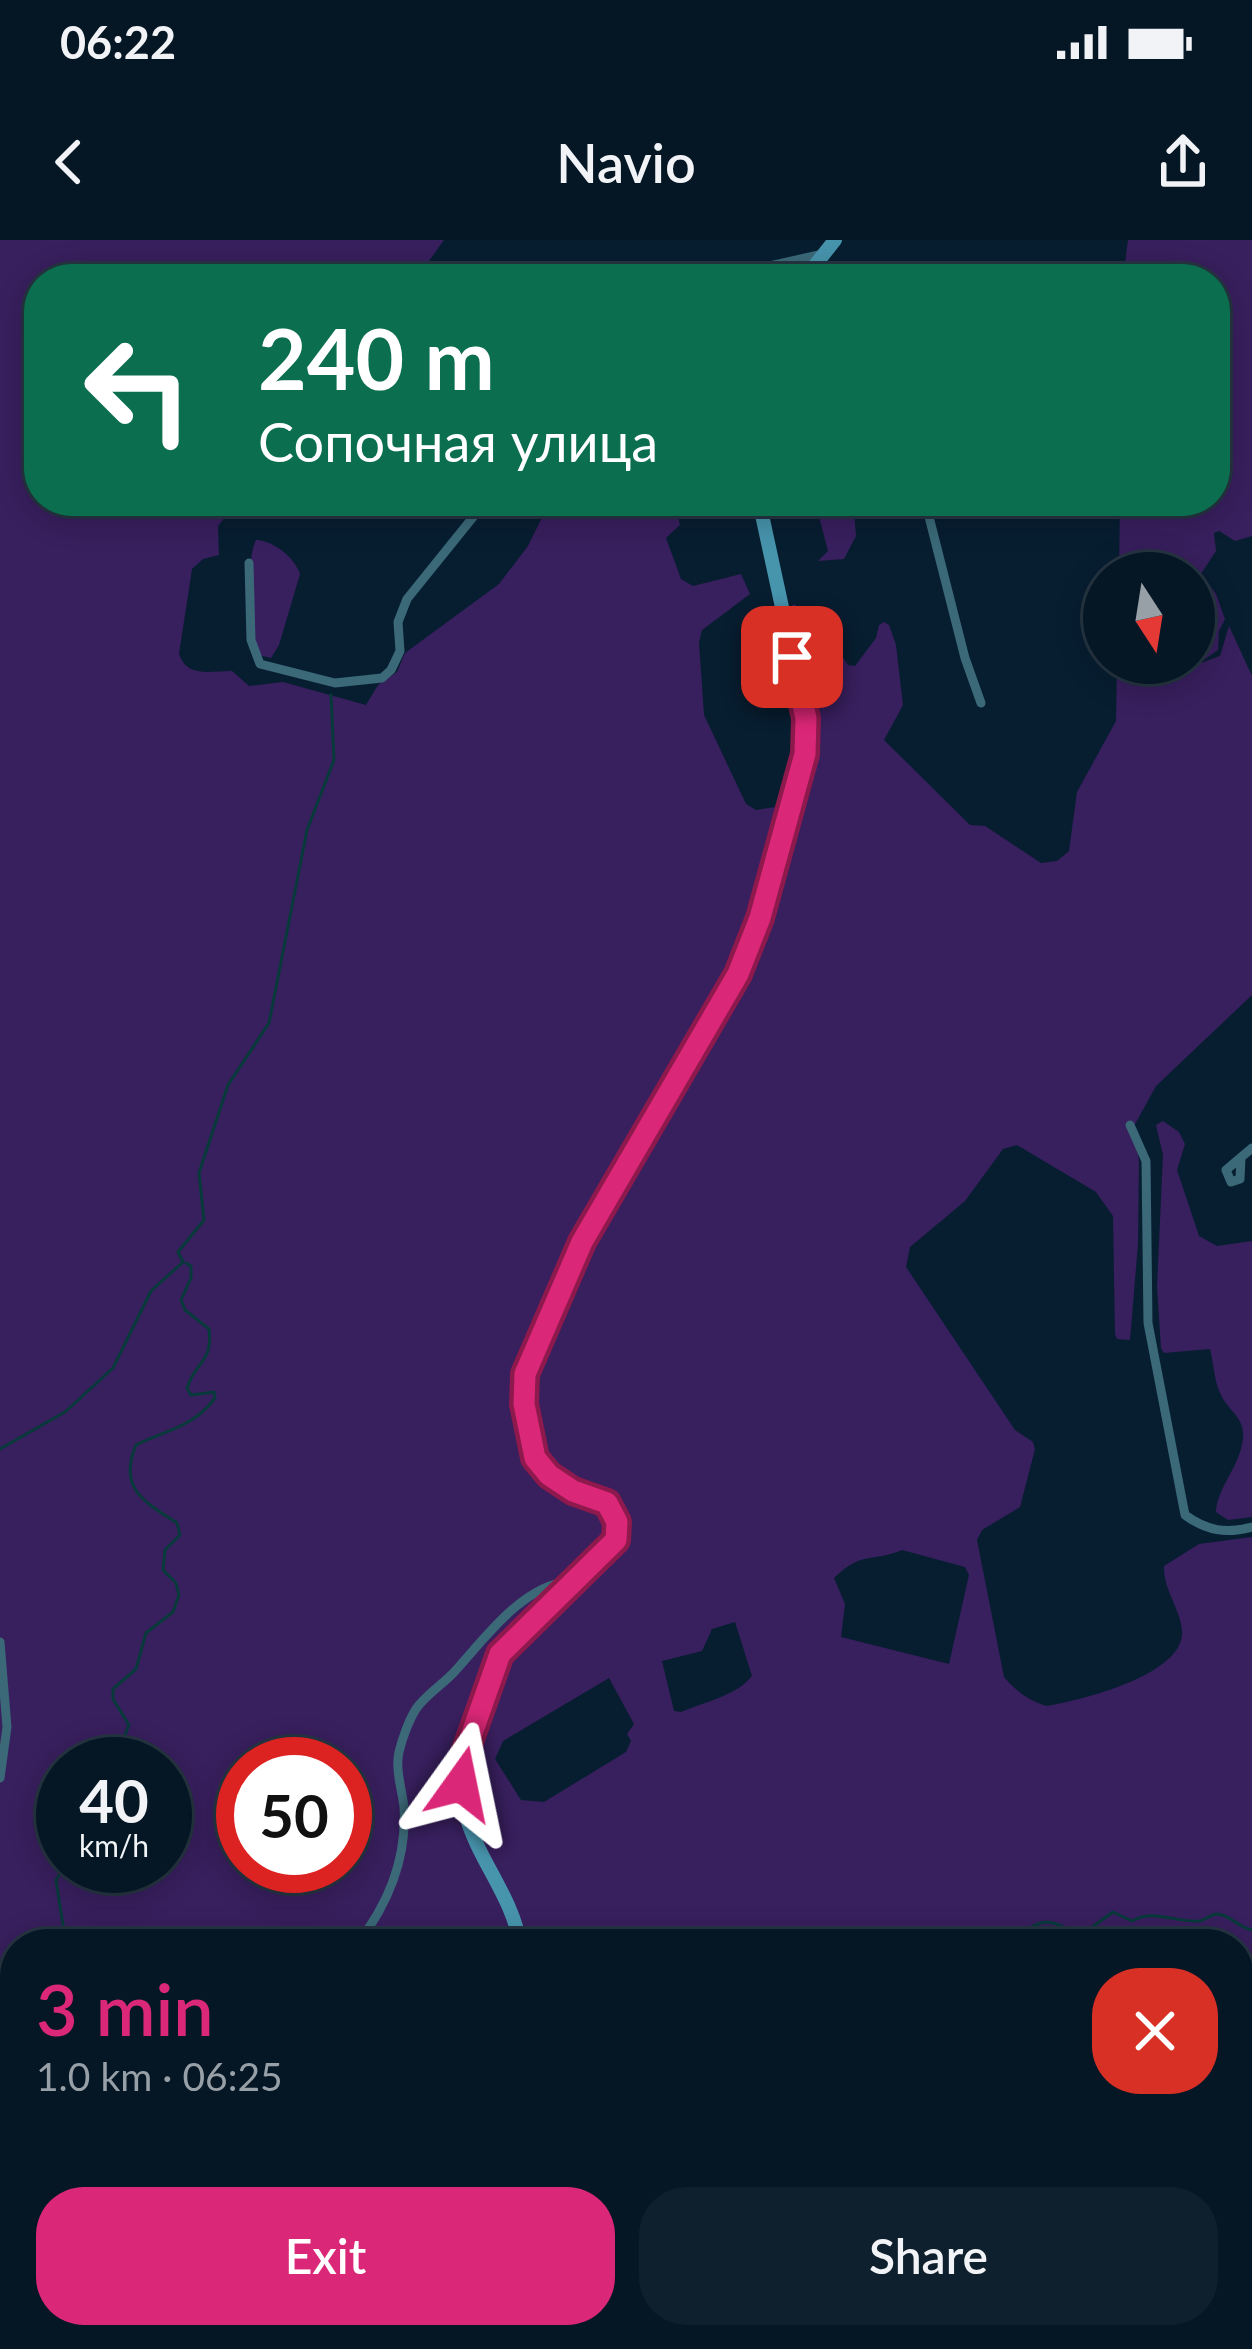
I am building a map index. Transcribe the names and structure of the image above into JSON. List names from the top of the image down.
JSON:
{
  "north": "bottom",
  "page": {
    "status": "06:22",
    "header": "Navio",
    "turn": ["240 m", "Сопочная улица"],
    "speed": "40 km/h",
    "limit": "50",
    "heading": ["3 min", "1.0 km · 06:25"],
    "buttons": ["Exit", "Share"]
  }
}
